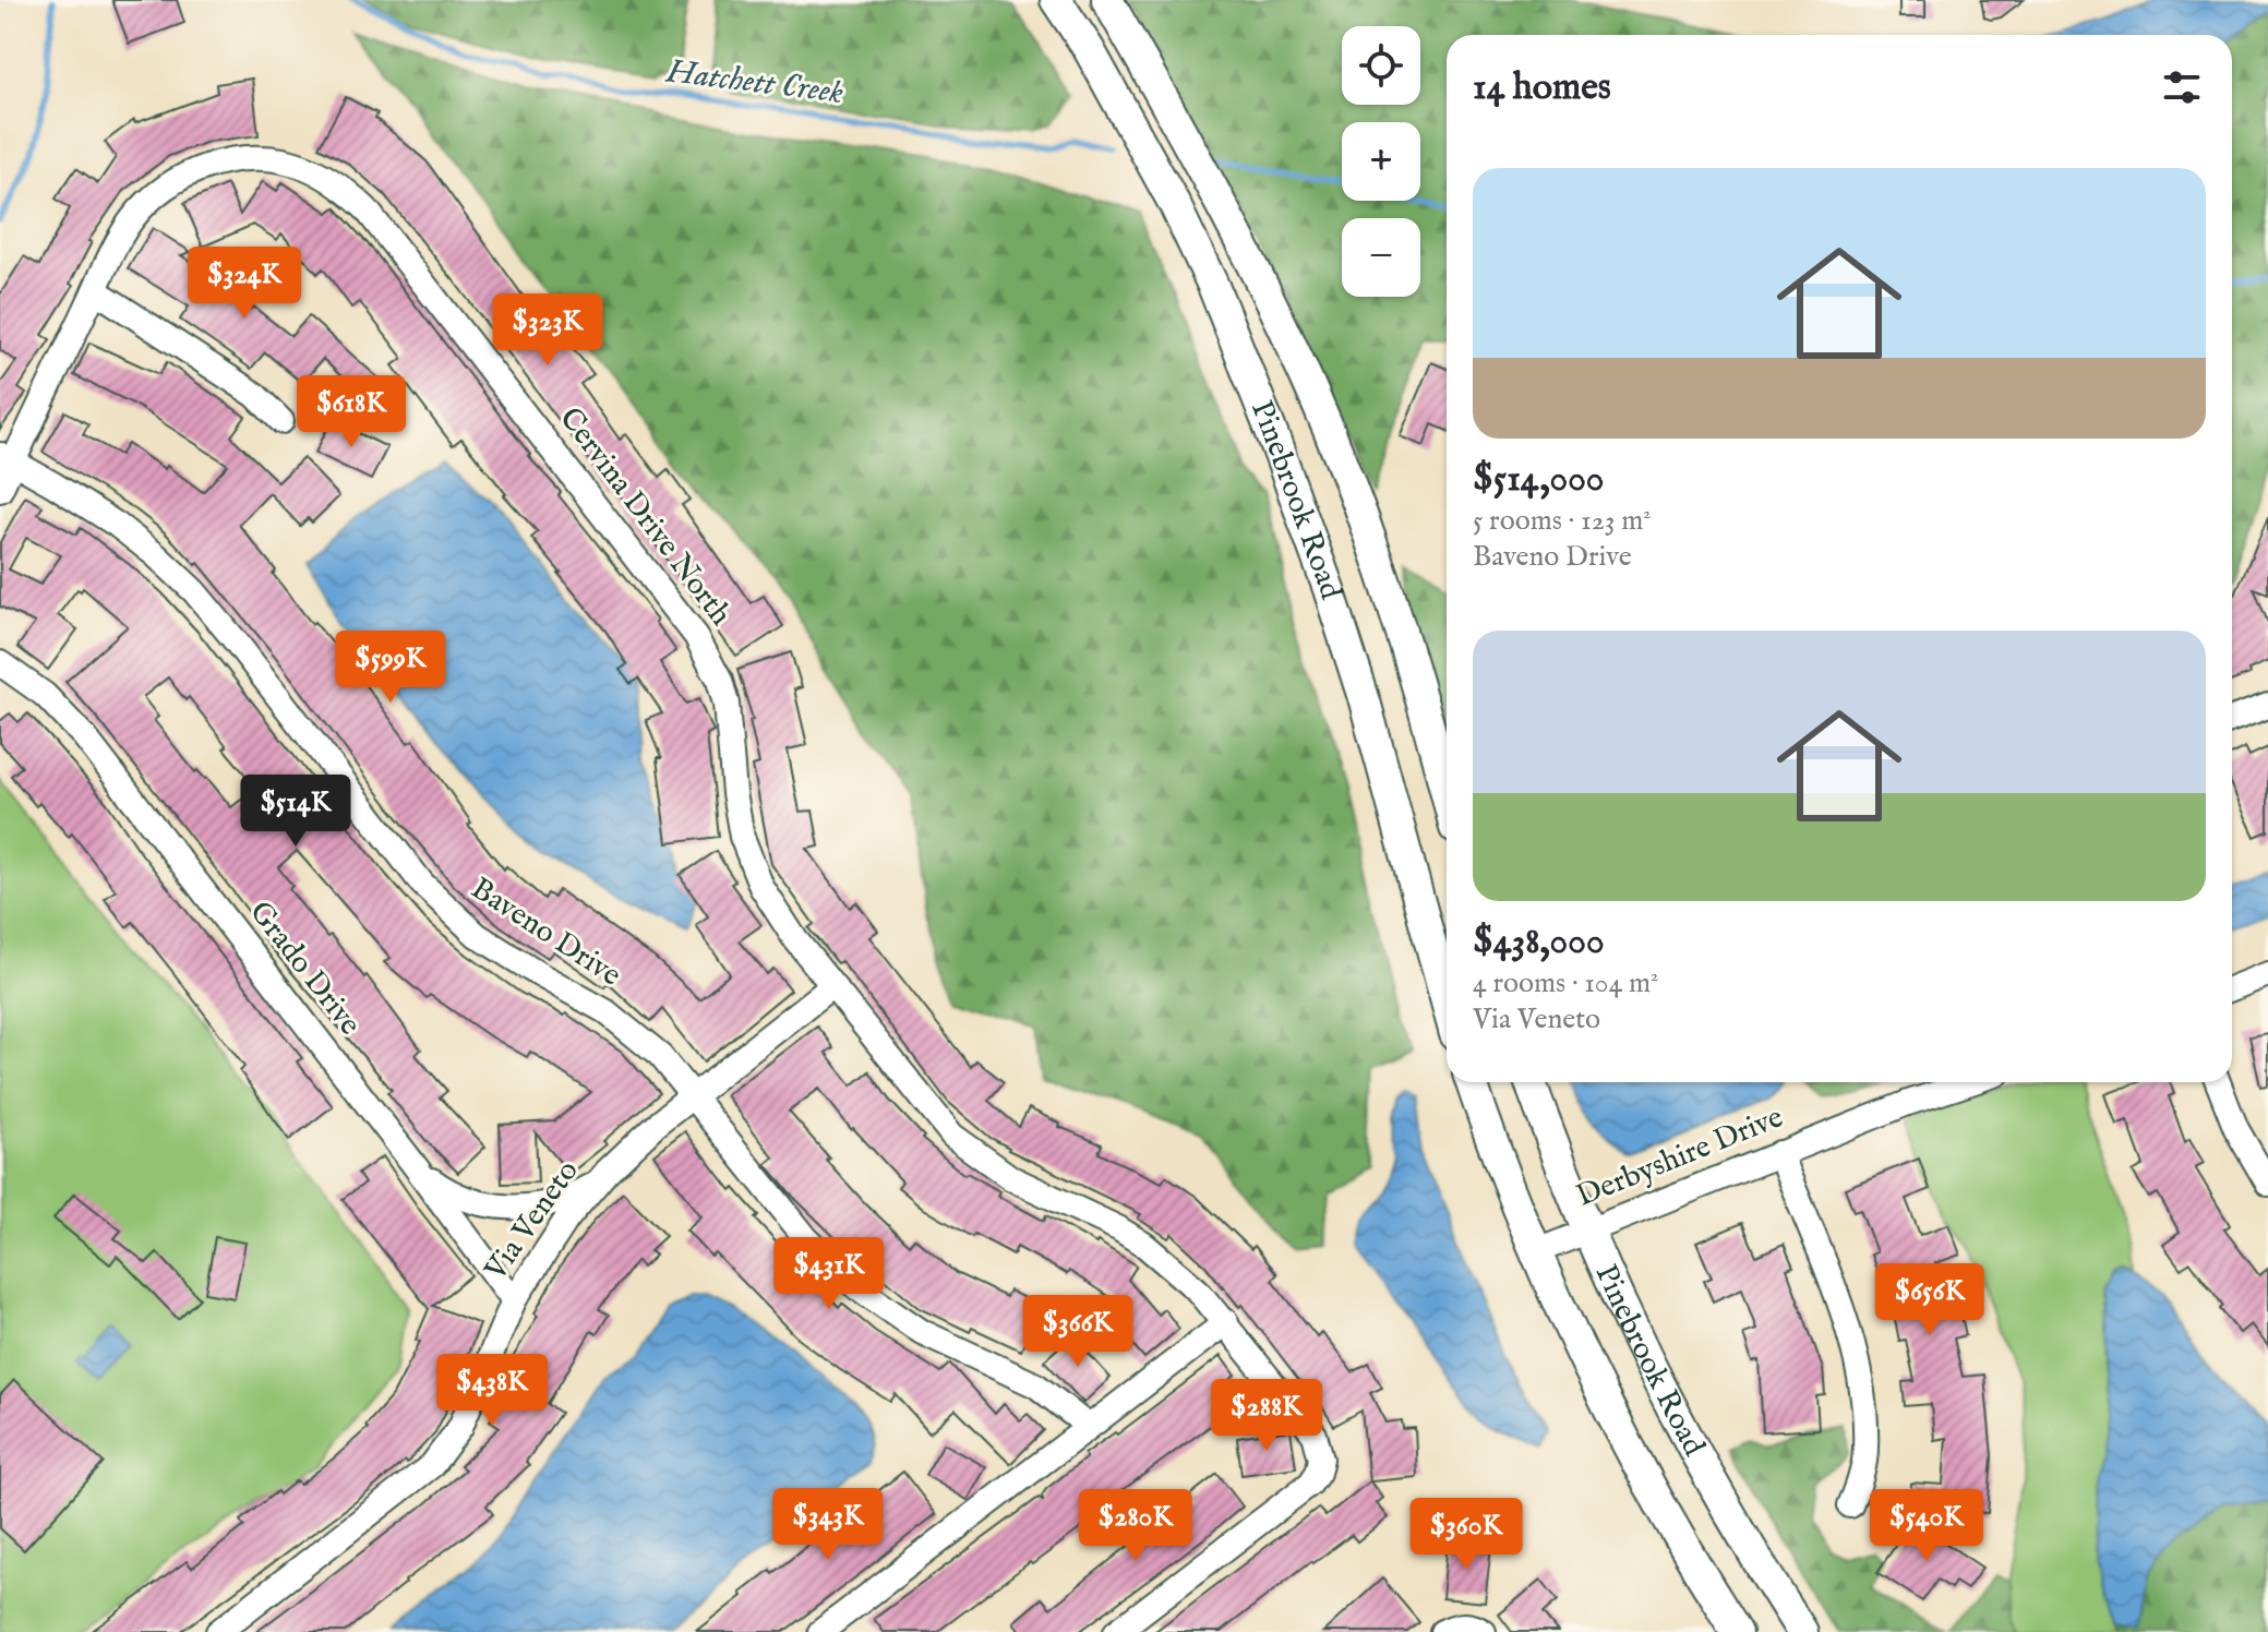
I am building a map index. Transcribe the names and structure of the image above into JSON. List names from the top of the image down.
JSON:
{
  "streets": {
    "street": [
      "Pinebrook Road",
      "Cervina Drive North",
      "Baveno Drive",
      "Grado Drive",
      "Derbyshire Drive",
      "Via Veneto"
    ]
  },
  "crossings": [
    ["Pinebrook Road", "Derbyshire Drive"],
    ["Cervina Drive North", "Baveno Drive"],
    ["Cervina Drive North", "Via Veneto"],
    ["Baveno Drive", "Via Veneto"],
    ["Grado Drive", "Via Veneto"]
  ],
  "water": ["Hatchett Creek"],
  "page": {
    "map_buttons": ["+", "−"],
    "heading": "14 homes",
    "list": [
      {
        "name": "$514,000",
        "note": "5 rooms · 123 m² · Baveno Drive"
      },
      {
        "name": "$438,000",
        "note": "4 rooms · 104 m² · Via Veneto"
      }
    ],
    "price": [
      "$324K",
      "$323K",
      "$618K",
      "$599K",
      "$514K",
      "$431K",
      "$656K",
      "$366K",
      "$438K",
      "$288K",
      "$343K",
      "$280K",
      "$540K",
      "$360K"
    ]
  }
}
